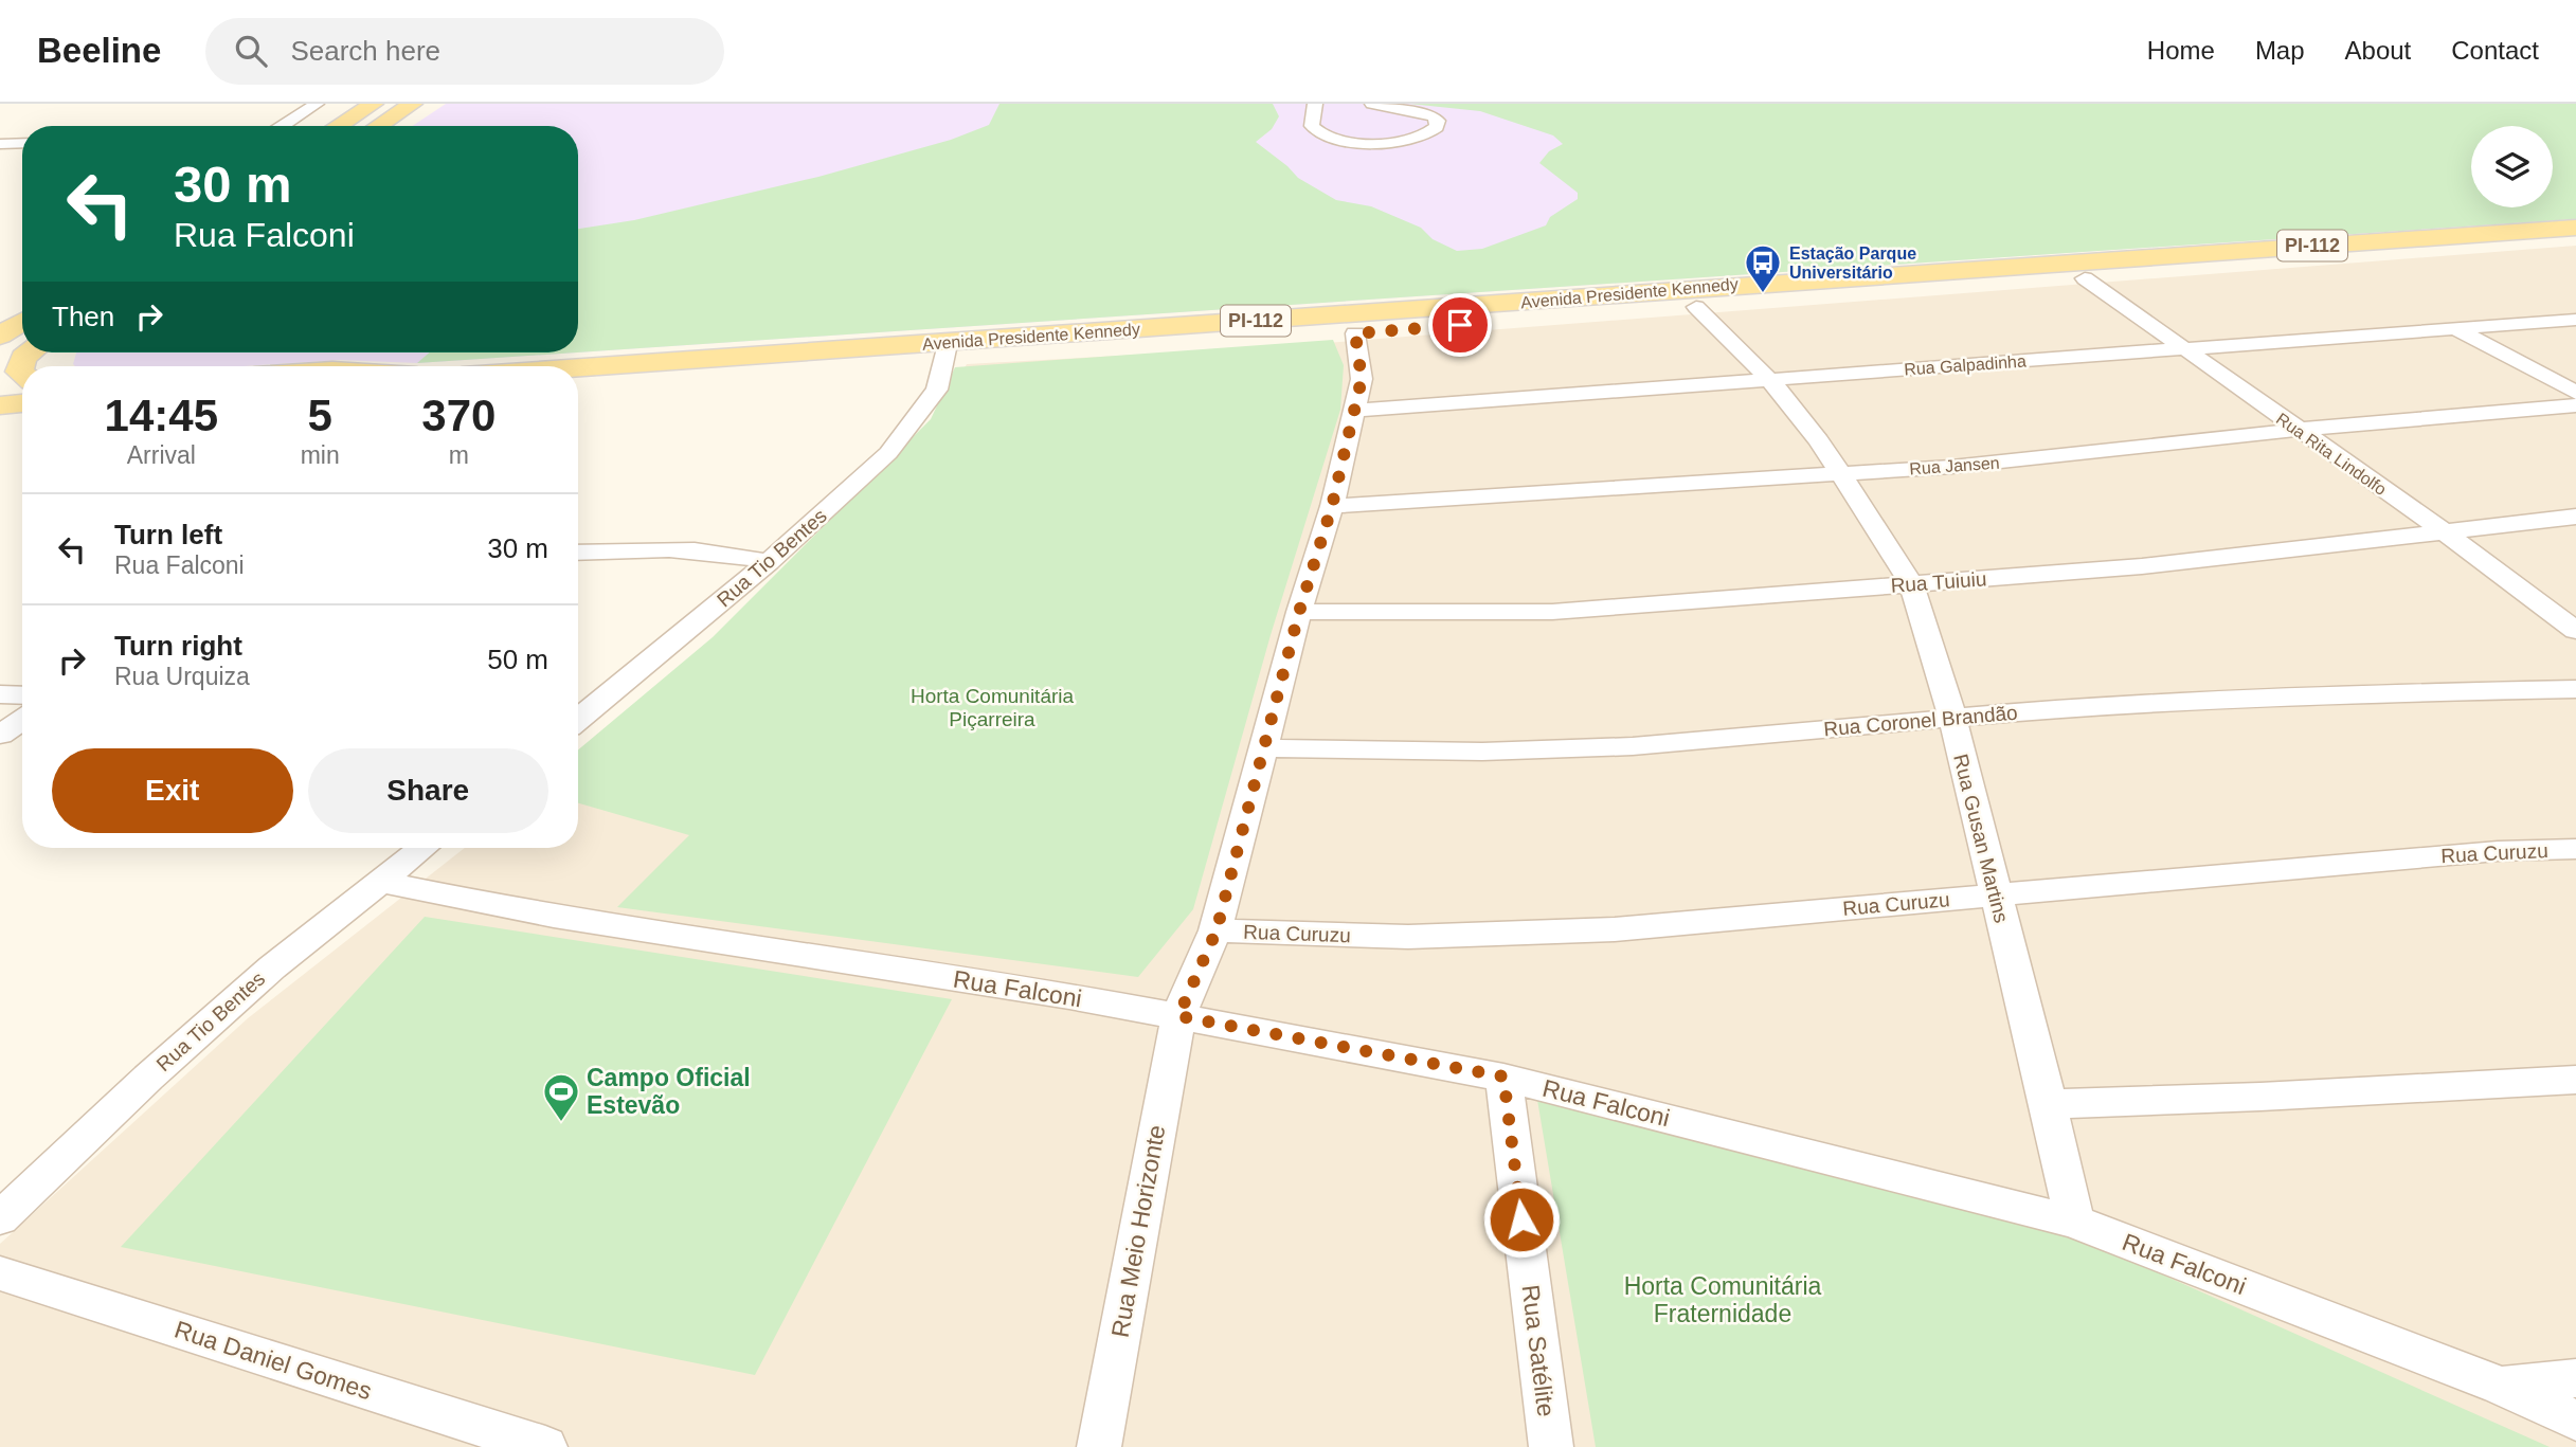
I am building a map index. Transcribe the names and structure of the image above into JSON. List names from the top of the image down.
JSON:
{
  "streets": {
    "main road": ["PI-112", "Avenida Presidente Kennedy"],
    "street": [
      "Rua Galpadinha",
      "Rua Rita Lindolfo",
      "Rua Jansen",
      "Rua Tio Bentes",
      "Rua Tuiuiu",
      "Rua Coronel Brandão",
      "Rua Gusan Martins",
      "Rua Curuzu",
      "Rua Falconi",
      "Rua Meio Horizonte",
      "Rua Satélite",
      "Rua Daniel Gomes"
    ]
  },
  "crossings": [
    ["Avenida Presidente Kennedy", "Rua Rita Lindolfo"],
    ["Avenida Presidente Kennedy", "Rua Tio Bentes"],
    ["Avenida Presidente Kennedy", "Rua Gusan Martins"],
    ["Avenida Presidente Kennedy", "Rua Meio Horizonte"],
    ["Rua Galpadinha", "Rua Rita Lindolfo"],
    ["Rua Galpadinha", "Rua Gusan Martins"],
    ["Rua Galpadinha", "Rua Meio Horizonte"],
    ["Rua Rita Lindolfo", "Rua Jansen"],
    ["Rua Rita Lindolfo", "Rua Tuiuiu"],
    ["Rua Jansen", "Rua Gusan Martins"],
    ["Rua Jansen", "Rua Meio Horizonte"],
    ["Rua Tio Bentes", "Rua Falconi"],
    ["Rua Tuiuiu", "Rua Gusan Martins"],
    ["Rua Tuiuiu", "Rua Meio Horizonte"],
    ["Rua Coronel Brandão", "Rua Gusan Martins"],
    ["Rua Coronel Brandão", "Rua Meio Horizonte"],
    ["Rua Gusan Martins", "Rua Curuzu"],
    ["Rua Gusan Martins", "Rua Falconi"],
    ["Rua Curuzu", "Rua Meio Horizonte"],
    ["Rua Falconi", "Rua Meio Horizonte"],
    ["Rua Falconi", "Rua Satélite"]
  ],
  "parks": ["Horta Comunitária Piçarreira", "Horta Comunitária Fraternidade"],
  "places": {
    "bus stop": ["Estação Parque Universitário"],
    "sports": ["Campo Oficial Estevão"]
  },
  "page": {
    "header": "Beeline",
    "search": "Search here",
    "nav": [
      "Home",
      "Map",
      "About",
      "Contact"
    ],
    "turn": ["30 m", "Rua Falconi"],
    "then": "Then",
    "eta": [
      "14:45",
      "Arrival",
      "5",
      "min",
      "370",
      "m"
    ],
    "list": [
      {
        "name": "Turn left",
        "note": "Rua Falconi",
        "value": "30 m"
      },
      {
        "name": "Turn right",
        "note": "Rua Urquiza",
        "value": "50 m"
      }
    ],
    "buttons": ["Exit", "Share"]
  }
}
